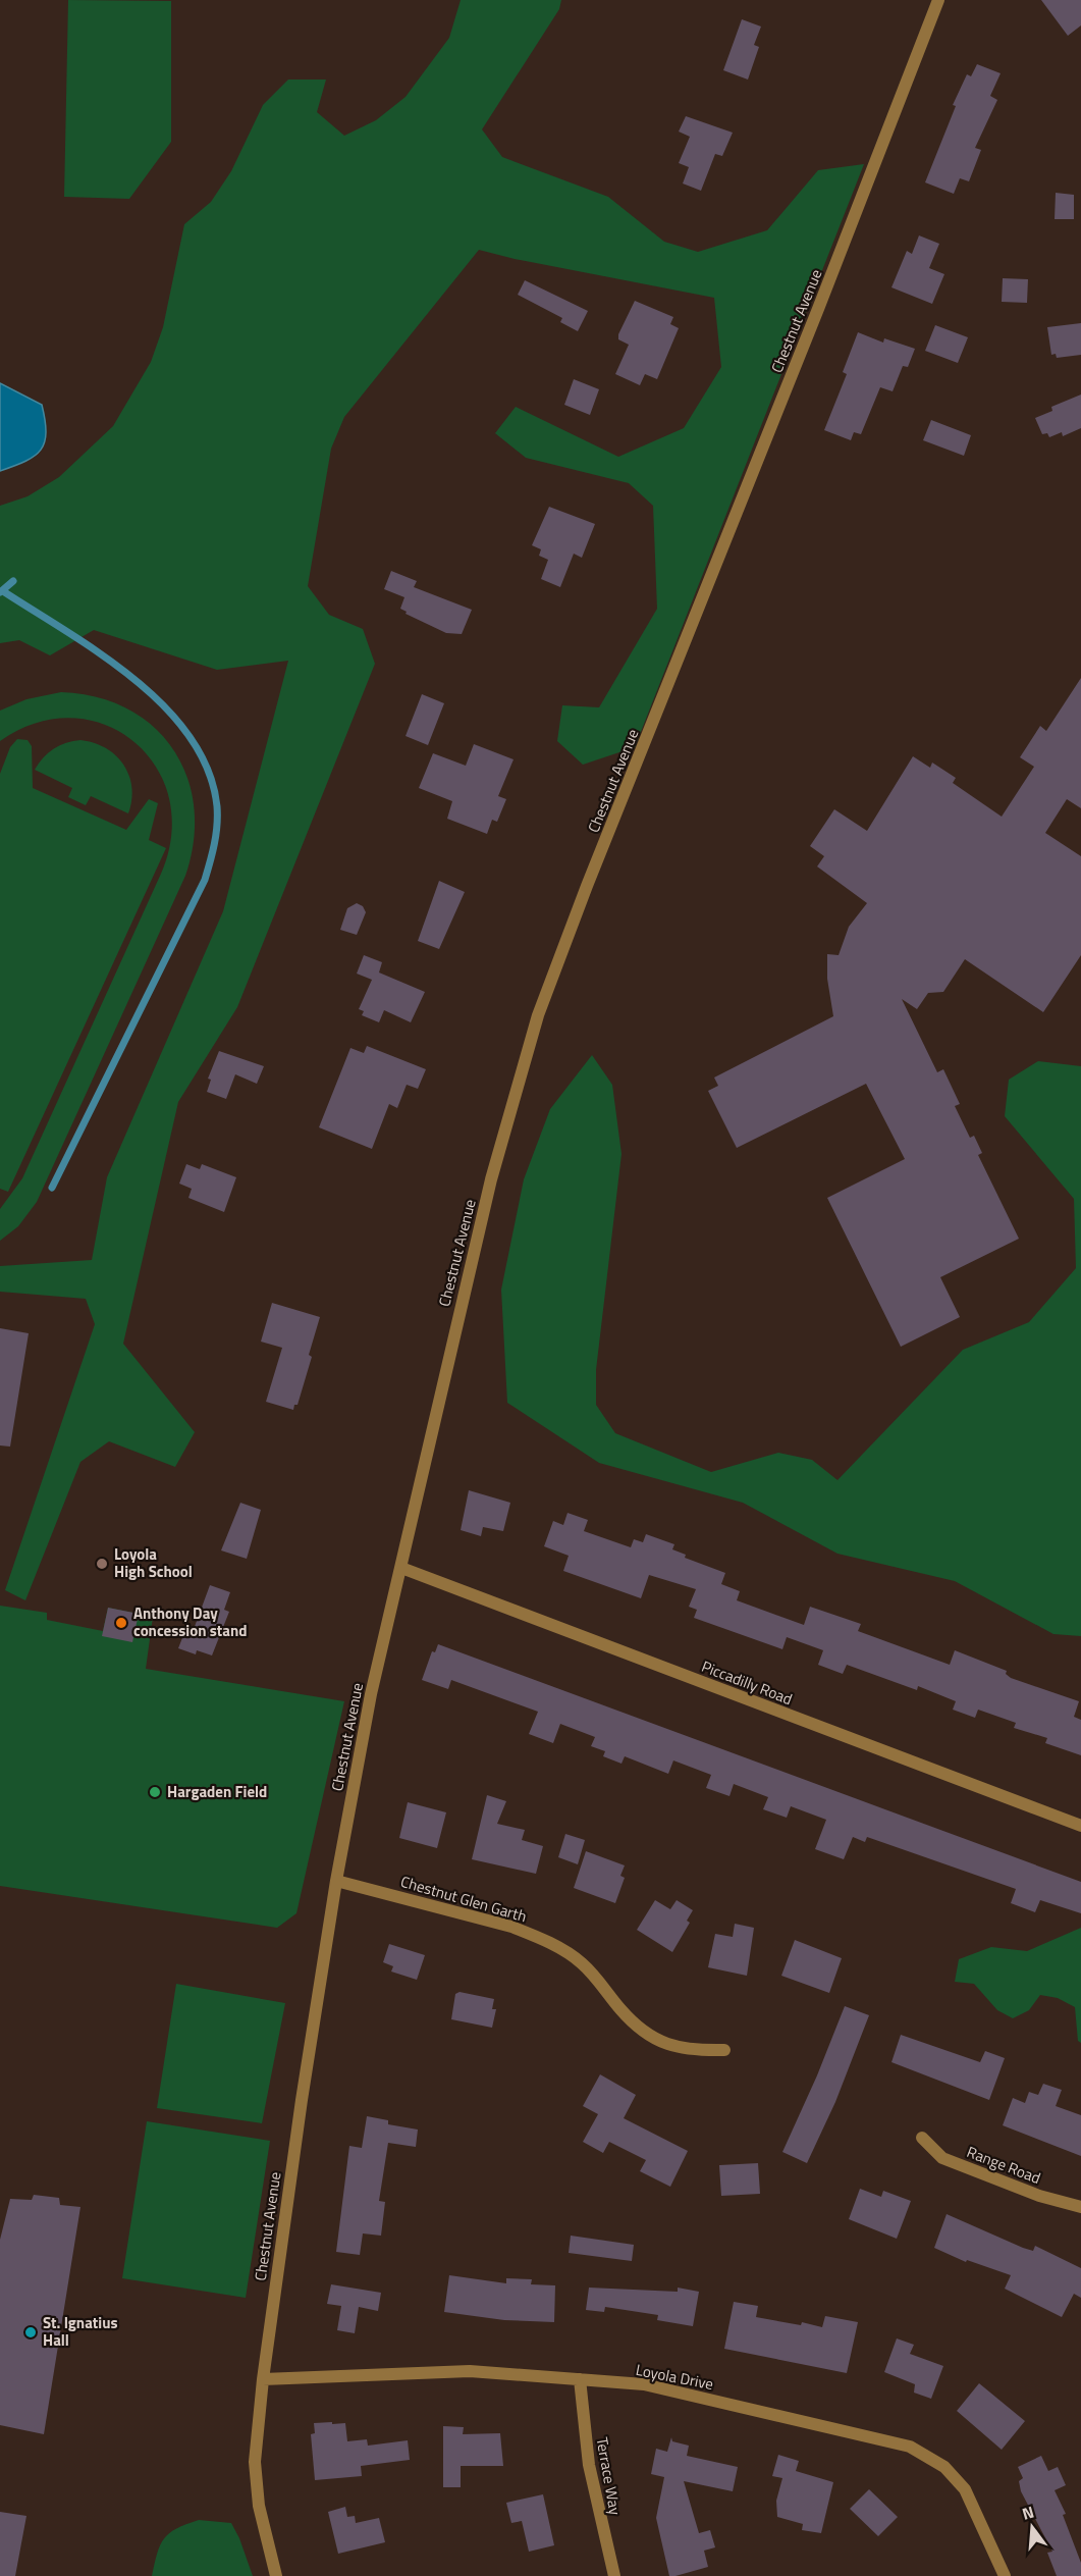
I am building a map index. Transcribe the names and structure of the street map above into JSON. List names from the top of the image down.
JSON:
{
  "streets": {
    "street": [
      "Chestnut Avenue",
      "Piccadilly Road",
      "Chestnut Glen Garth",
      "Range Road",
      "Loyola Drive",
      "Terrace Way"
    ]
  },
  "crossings": [
    ["Chestnut Avenue", "Piccadilly Road"],
    ["Chestnut Avenue", "Chestnut Glen Garth"],
    ["Chestnut Avenue", "Loyola Drive"],
    ["Loyola Drive", "Terrace Way"]
  ],
  "places": [
    "Loyola High School",
    "Anthony Day concession stand",
    "Hargaden Field",
    "St. Ignatius Hall"
  ],
  "north": "top"
}
